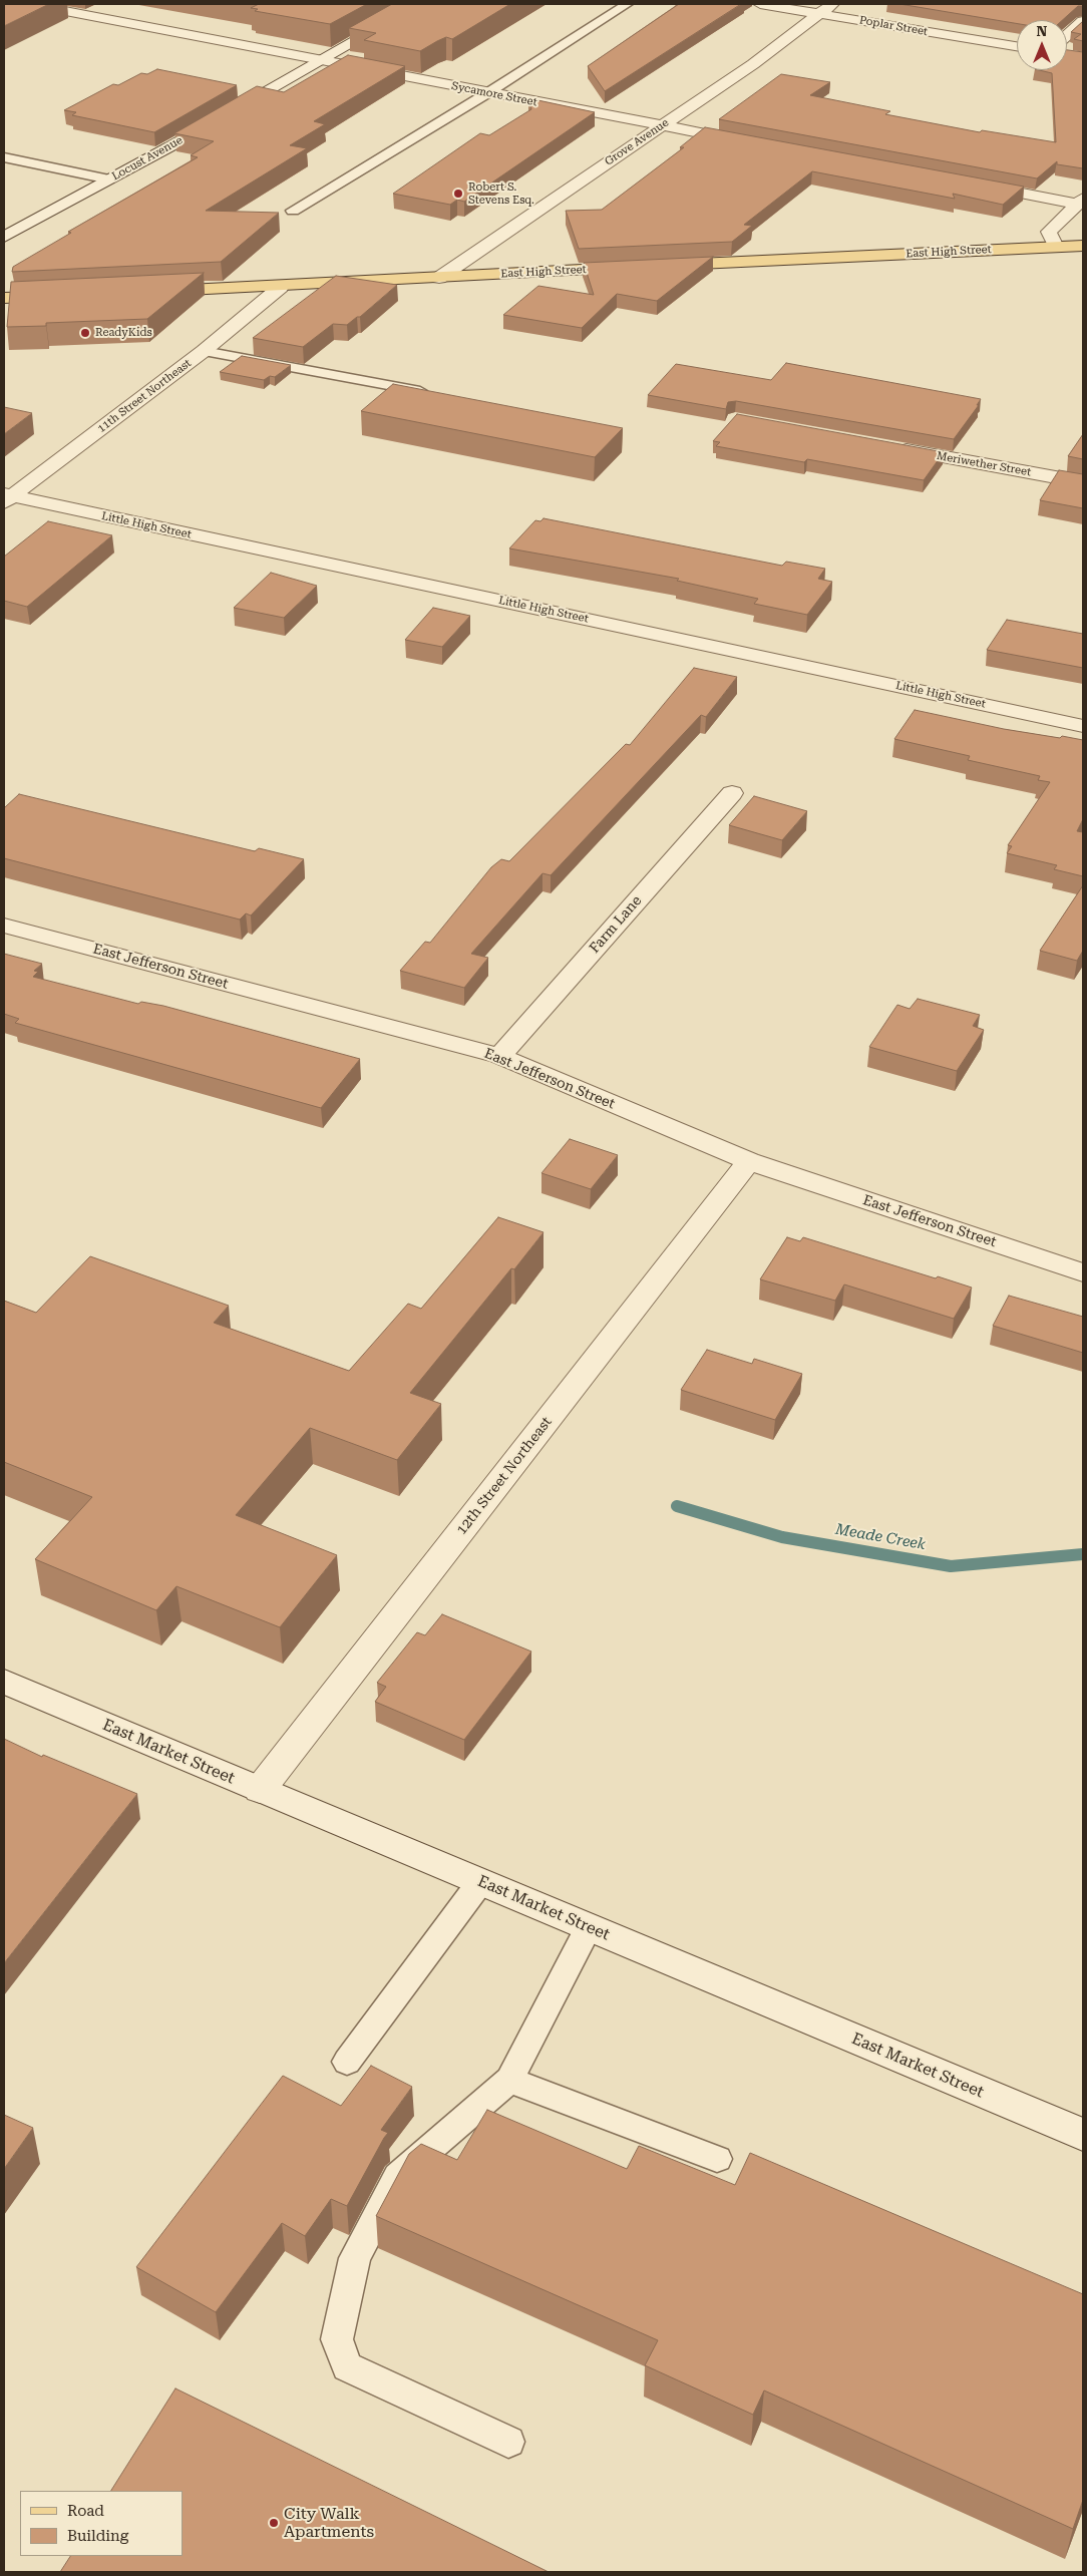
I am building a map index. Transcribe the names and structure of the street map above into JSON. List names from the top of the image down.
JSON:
{
  "streets": {
    "main road": ["East High Street"],
    "street": [
      "Poplar Street",
      "Sycamore Street",
      "Grove Avenue",
      "Locust Avenue",
      "11th Street Northeast",
      "Meriwether Street",
      "Little High Street",
      "Farm Lane",
      "East Jefferson Street",
      "12th Street Northeast",
      "East Market Street"
    ]
  },
  "crossings": [
    ["Poplar Street", "Grove Avenue"],
    ["Sycamore Street", "Grove Avenue"],
    ["Sycamore Street", "Locust Avenue"],
    ["Grove Avenue", "East High Street"],
    ["East High Street", "11th Street Northeast"],
    ["11th Street Northeast", "Little High Street"],
    ["Farm Lane", "East Jefferson Street"],
    ["East Jefferson Street", "12th Street Northeast"],
    ["12th Street Northeast", "East Market Street"]
  ],
  "water": ["Meade Creek"],
  "places": ["Robert S. Stevens Esq.", "ReadyKids", "City Walk Apartments"],
  "legend": ["Road", "Building"],
  "north": "top"
}
